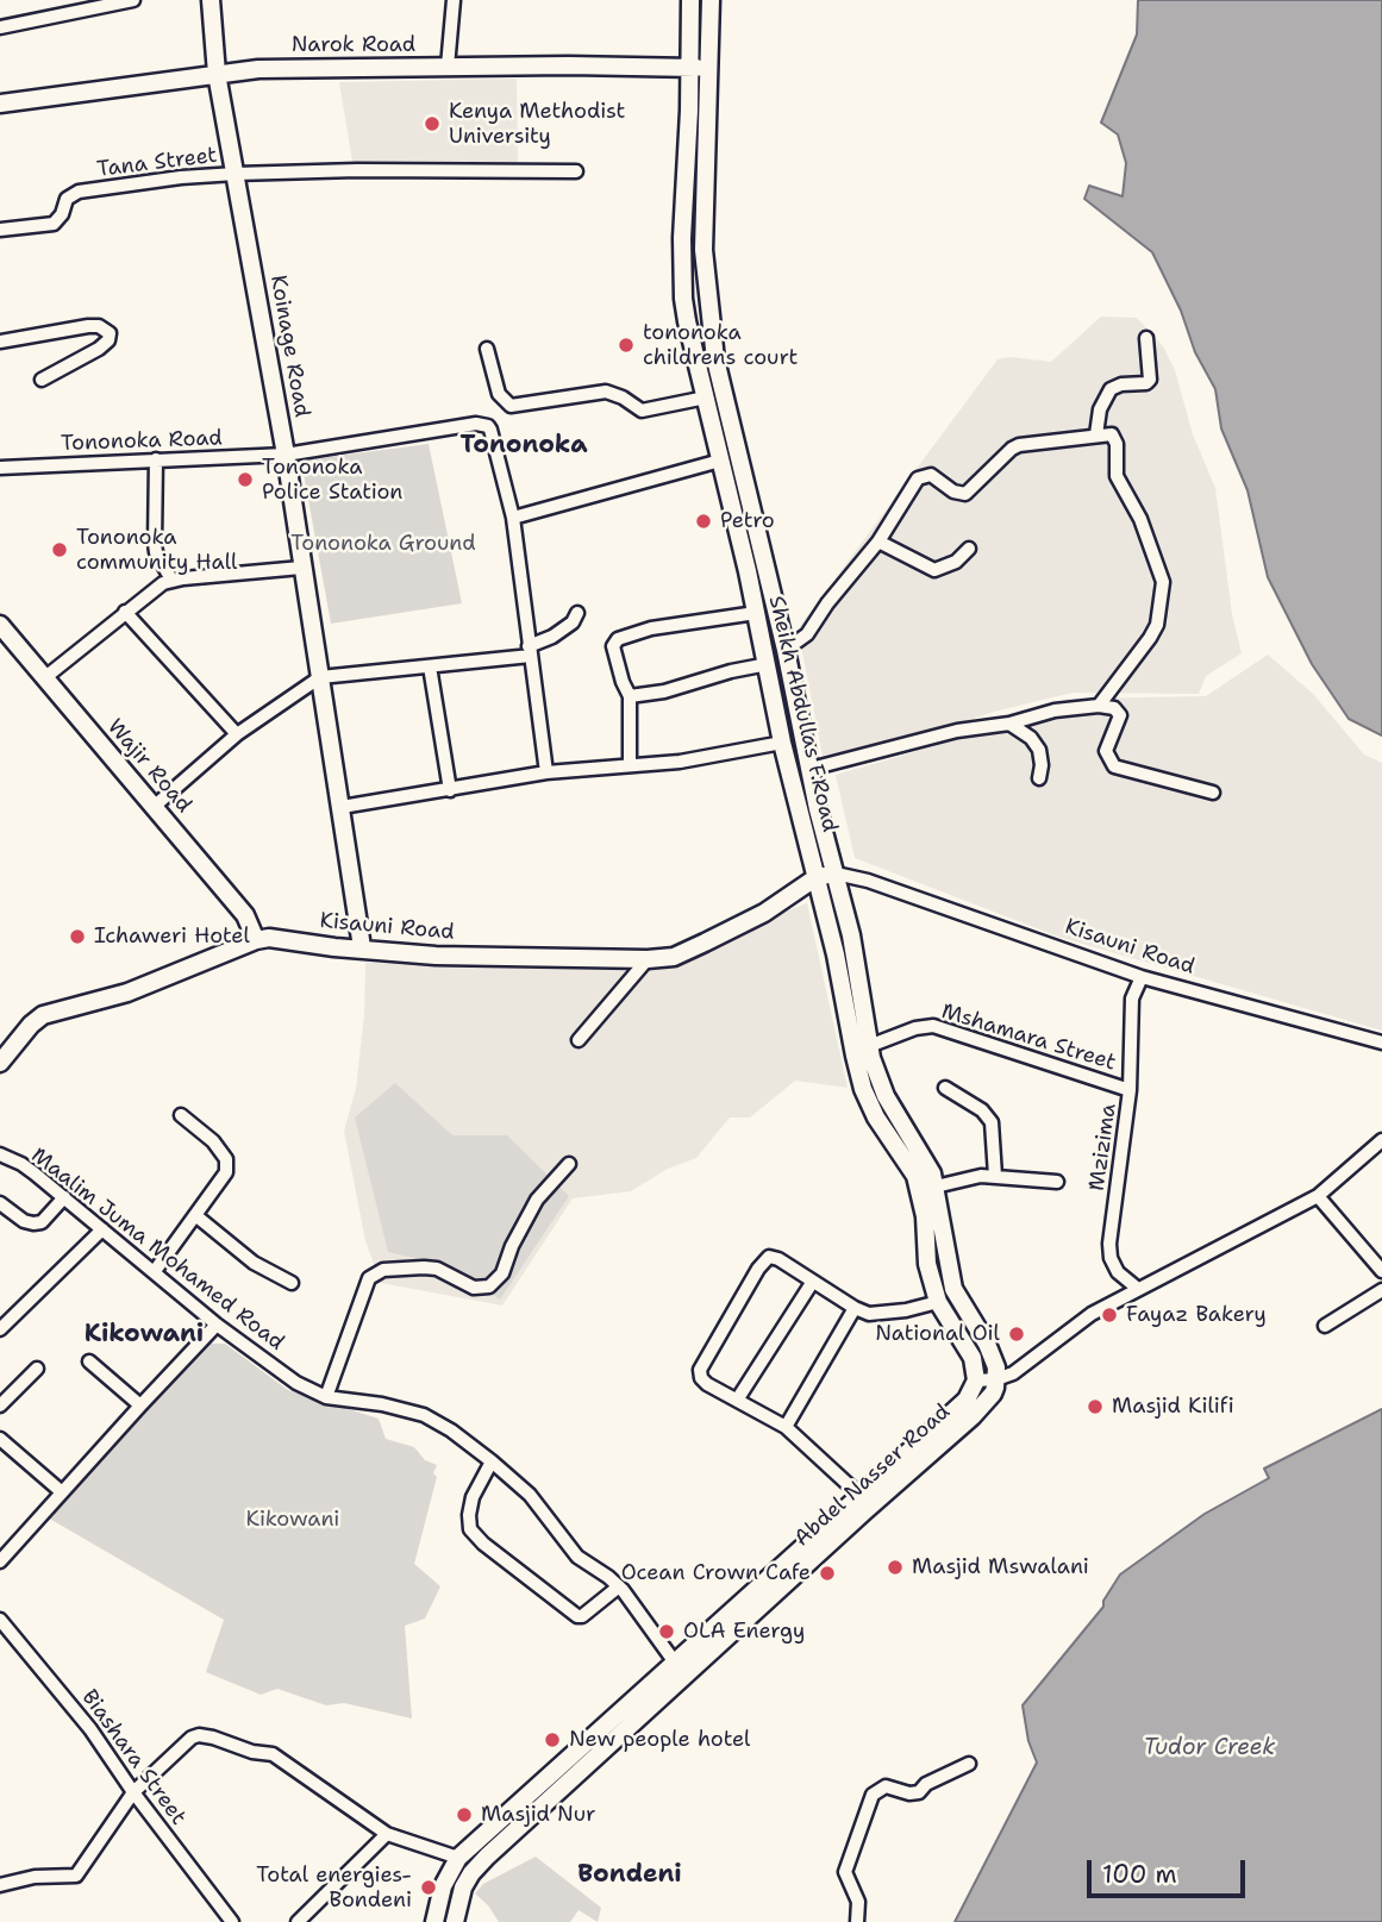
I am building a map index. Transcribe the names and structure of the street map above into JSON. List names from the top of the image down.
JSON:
{
  "streets": {
    "main road": [
      "Narok Road",
      "Koinage Road",
      "Sheikh Abdullas F.Road",
      "Wajir Road",
      "Kisauni Road",
      "Abdel Nasser Road"
    ],
    "street": [
      "Tana Street",
      "Tononoka Road",
      "Mshamara Street",
      "Mzizima",
      "Maalim Juma Mohamed Road",
      "Biashara Street"
    ]
  },
  "crossings": [
    ["Narok Road", "Koinage Road"],
    ["Narok Road", "Sheikh Abdullas F.Road"],
    ["Tana Street", "Koinage Road"],
    ["Koinage Road", "Tononoka Road"],
    ["Koinage Road", "Kisauni Road"],
    ["Sheikh Abdullas F.Road", "Kisauni Road"],
    ["Sheikh Abdullas F.Road", "Mshamara Street"],
    ["Sheikh Abdullas F.Road", "Abdel Nasser Road"],
    ["Wajir Road", "Kisauni Road"],
    ["Mshamara Street", "Mzizima"],
    ["Mzizima", "Abdel Nasser Road"],
    ["Maalim Juma Mohamed Road", "Abdel Nasser Road"]
  ],
  "districts": ["Tononoka", "Kikowani", "Bondeni"],
  "water": ["Tudor Creek"],
  "parks": ["Tononoka Ground", "Kikowani"],
  "places": [
    "Kenya Methodist University",
    "tononoka childrens court",
    "Tononoka Police Station",
    "Petro",
    "Tononoka community Hall",
    "Ichaweri Hotel",
    "Fayaz Bakery",
    "National Oil",
    "Masjid Kilifi",
    "Masjid Mswalani",
    "Ocean Crown Cafe",
    "OLA Energy",
    "New people hotel",
    "Masjid Nur",
    "Total energies- Bondeni"
  ],
  "scale_bar": "100 m"
}
